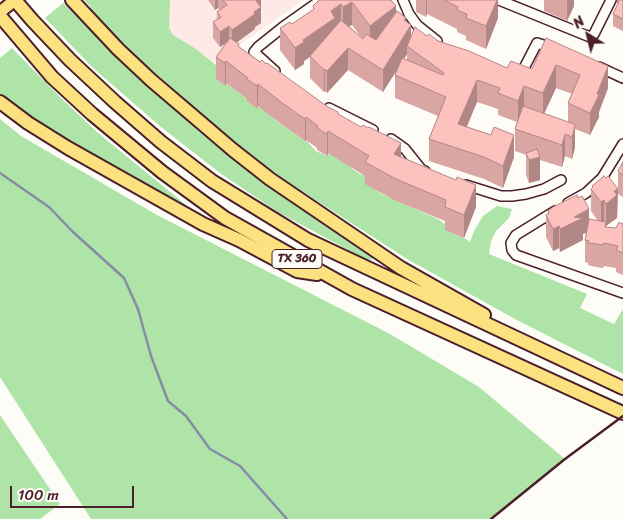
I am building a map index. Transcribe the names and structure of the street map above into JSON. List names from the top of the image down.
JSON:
{
  "streets": {
    "highway": ["TX 360"]
  },
  "scale_bar": "100 m",
  "north": "top left"
}
